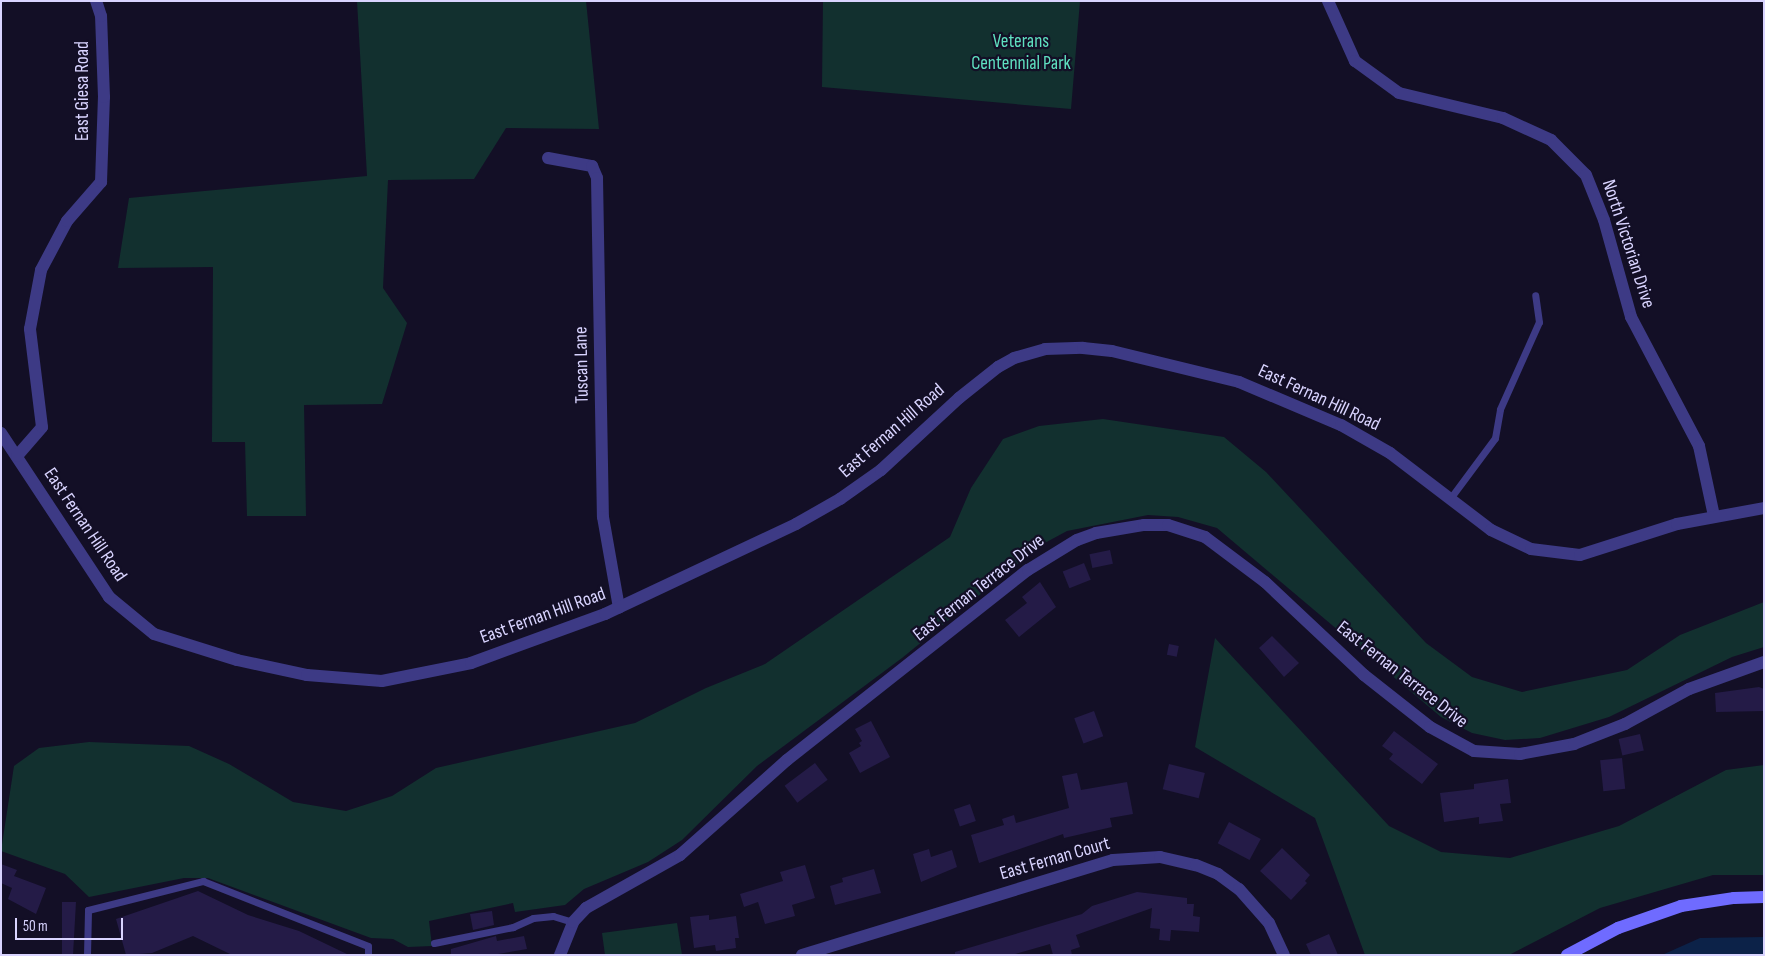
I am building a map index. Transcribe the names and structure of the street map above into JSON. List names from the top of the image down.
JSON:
{
  "streets": {
    "street": [
      "East Giesa Road",
      "North Victorian Drive",
      "Tuscan Lane",
      "East Fernan Hill Road",
      "East Fernan Terrace Drive",
      "East Fernan Court"
    ]
  },
  "crossings": [
    ["East Giesa Road", "East Fernan Hill Road"],
    ["North Victorian Drive", "East Fernan Hill Road"],
    ["Tuscan Lane", "East Fernan Hill Road"]
  ],
  "parks": ["Veterans Centennial Park"],
  "scale_bar": "50 m"
}
